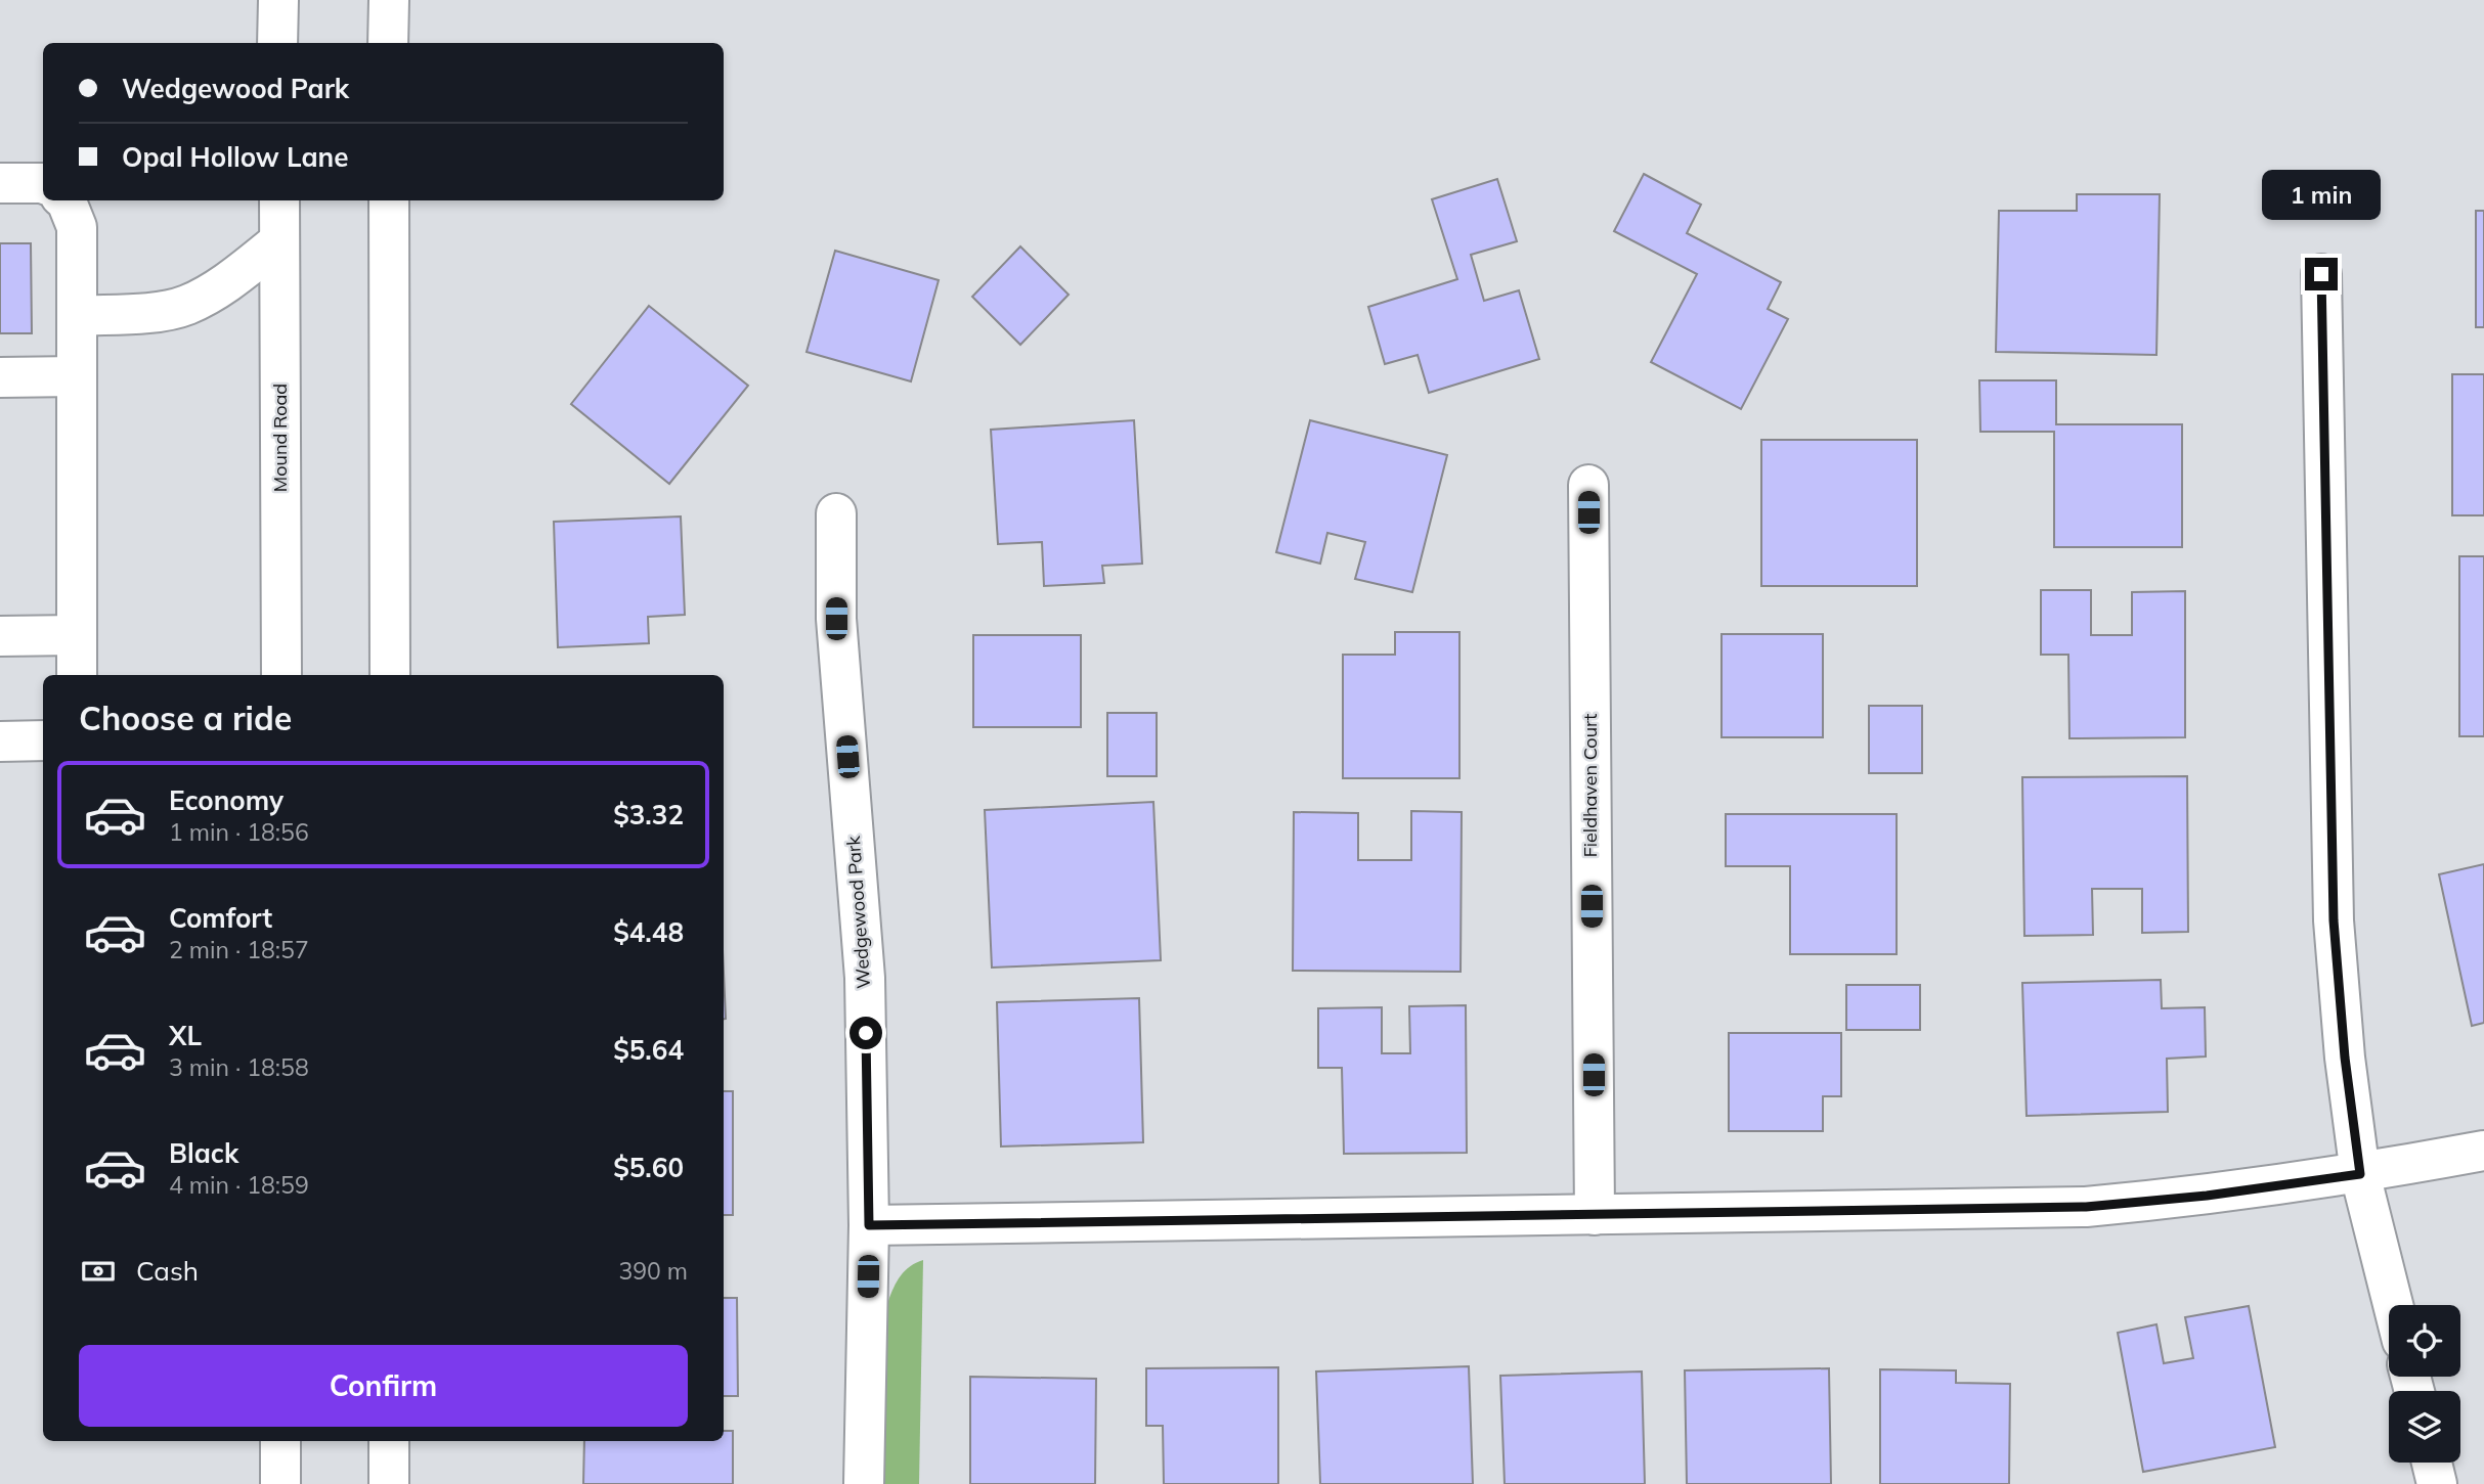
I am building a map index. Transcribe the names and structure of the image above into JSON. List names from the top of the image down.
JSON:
{
  "streets": {
    "street": ["Mound Road", "Fieldhaven Court", "Wedgewood Park"]
  },
  "page": {
    "banner": ["Wedgewood Park", "Opal Hollow Lane"],
    "bubble": "1 min",
    "heading": "Choose a ride",
    "list": [
      {
        "name": "Economy",
        "note": "1 min · 18:56",
        "value": "$3.32"
      },
      {
        "name": "Comfort",
        "note": "2 min · 18:57",
        "value": "$4.48"
      },
      {
        "name": "XL",
        "note": "3 min · 18:58",
        "value": "$5.64"
      },
      {
        "name": "Black",
        "note": "4 min · 18:59",
        "value": "$5.60"
      }
    ],
    "pay": ["Cash", "390 m"],
    "buttons": "Confirm"
  }
}
